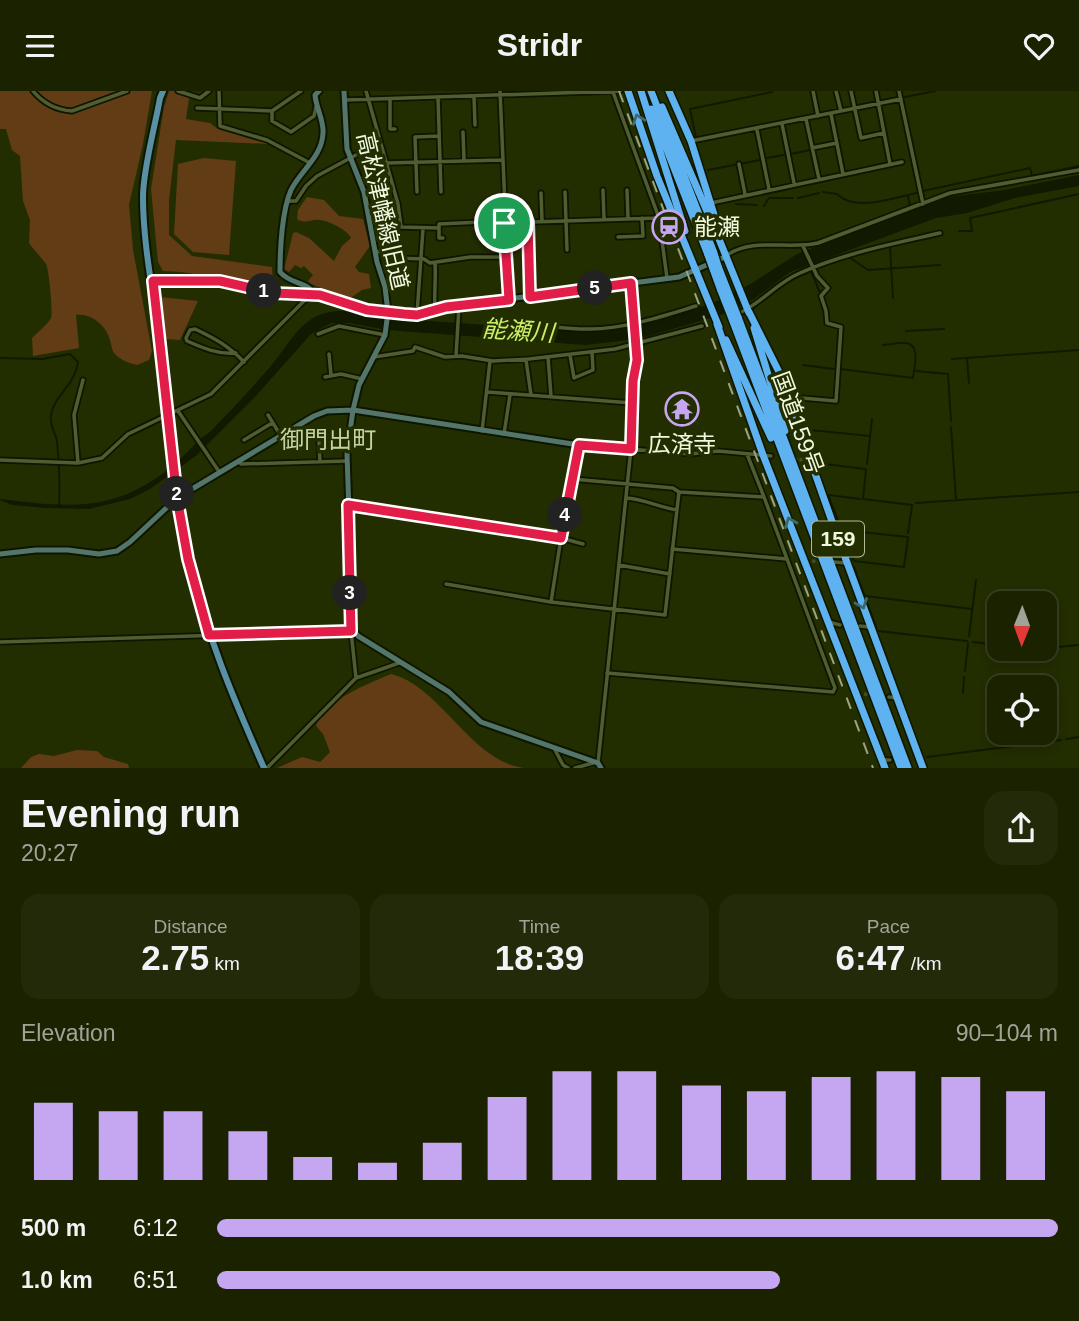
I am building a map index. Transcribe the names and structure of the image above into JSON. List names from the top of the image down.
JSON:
{
  "streets": {
    "highway": ["国道159号", "159"],
    "street": ["高松津幡線旧道"]
  },
  "crossings": [
    ["国道159号", "159"]
  ],
  "districts": ["御門出町"],
  "water": ["能瀬川"],
  "places": {
    "station": ["能瀬"],
    "temple": ["広済寺"]
  },
  "north": "bottom",
  "page": {
    "header": "Stridr",
    "pins": [
      "5",
      "1",
      "2",
      "4",
      "3"
    ],
    "heading": ["Evening run", "20:27"],
    "stats": [
      ["Distance", "2.75 km"],
      ["Time", "18:39"],
      ["Pace", "6:47 /km"]
    ],
    "chart": ["Elevation", "90–104 m"],
    "list": [
      {
        "name": "500 m",
        "note": "6:12"
      },
      {
        "name": "1.0 km",
        "note": "6:51"
      }
    ]
  }
}
